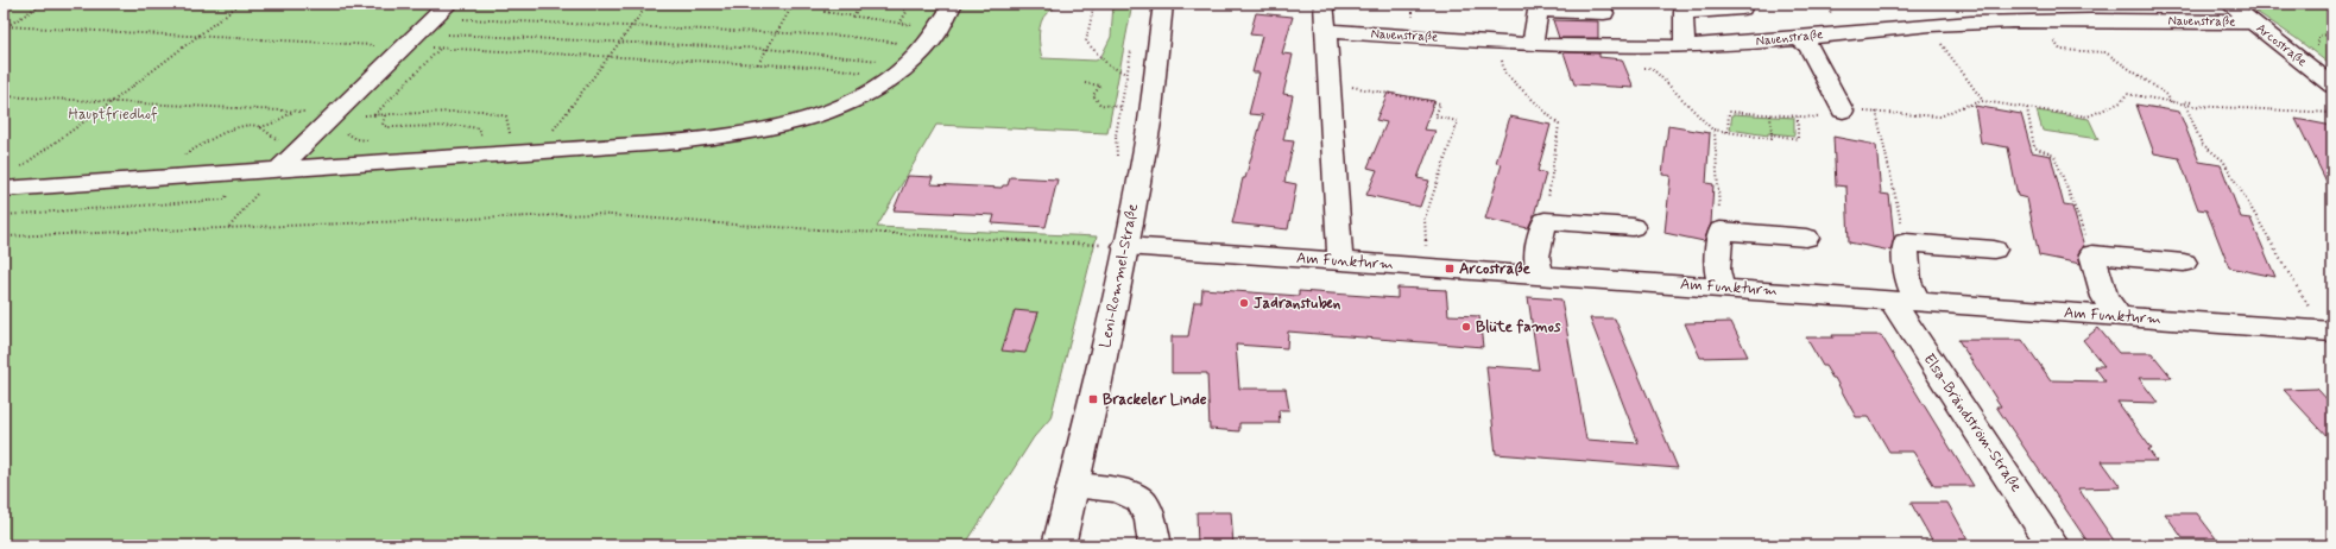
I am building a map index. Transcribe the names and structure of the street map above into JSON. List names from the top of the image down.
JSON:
{
  "streets": {
    "street": [
      "Nauenstraße",
      "Arcostraße",
      "Am Funkturm",
      "Leni-Rommel-Straße",
      "Elsa-Brändström-Straße"
    ]
  },
  "crossings": [
    ["Nauenstraße", "Arcostraße"],
    ["Am Funkturm", "Leni-Rommel-Straße"],
    ["Am Funkturm", "Elsa-Brändström-Straße"]
  ],
  "parks": ["Hauptfriedhof"],
  "places": {
    "transit": ["Arcostraße", "Brackeler Linde"],
    "other": ["Jadranstuben", "Blüte famos"]
  }
}
